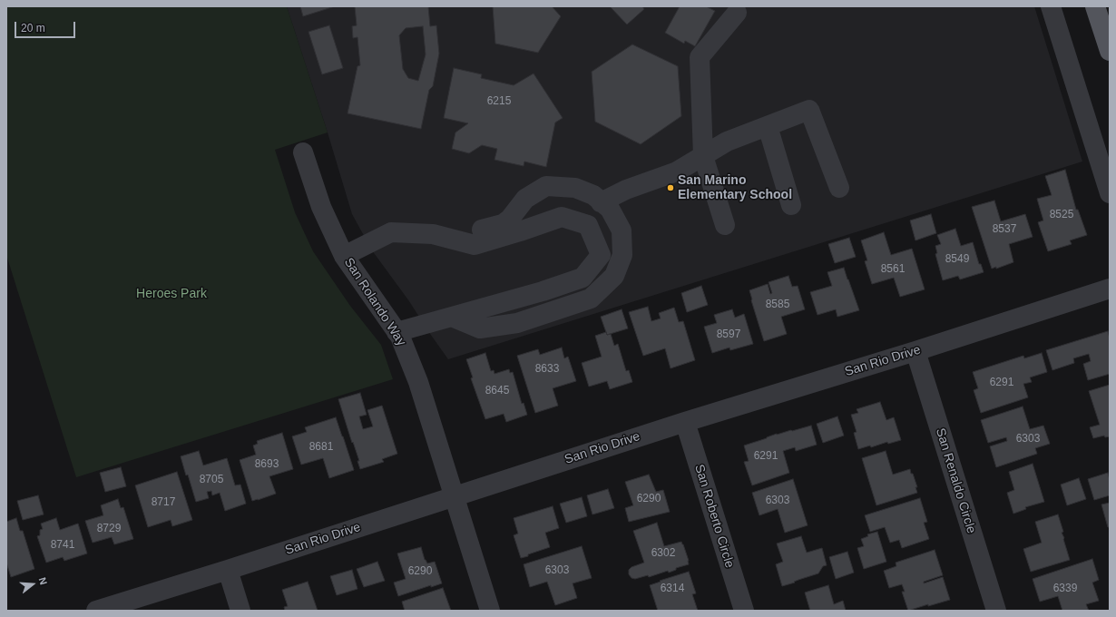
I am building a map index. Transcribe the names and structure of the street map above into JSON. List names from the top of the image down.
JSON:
{
  "streets": {
    "street": [
      "San Rolando Way",
      "San Rio Drive",
      "San Renaldo Circle",
      "San Roberto Circle"
    ]
  },
  "crossings": [
    ["San Rolando Way", "San Rio Drive"],
    ["San Rio Drive", "San Renaldo Circle"],
    ["San Rio Drive", "San Roberto Circle"]
  ],
  "parks": ["Heroes Park"],
  "places": ["San Marino Elementary School"],
  "house_numbers": [
    "6215",
    "8525",
    "8537",
    "8549",
    "8561",
    "8585",
    "8597",
    "8633",
    "6291",
    "8645",
    "6303",
    "8681",
    "6291",
    "8693",
    "8705",
    "6290",
    "6303",
    "8717",
    "8729",
    "8741",
    "6302",
    "6303",
    "6290",
    "6314",
    "6339"
  ],
  "scale_bar": "20 m",
  "north": "right"
}
